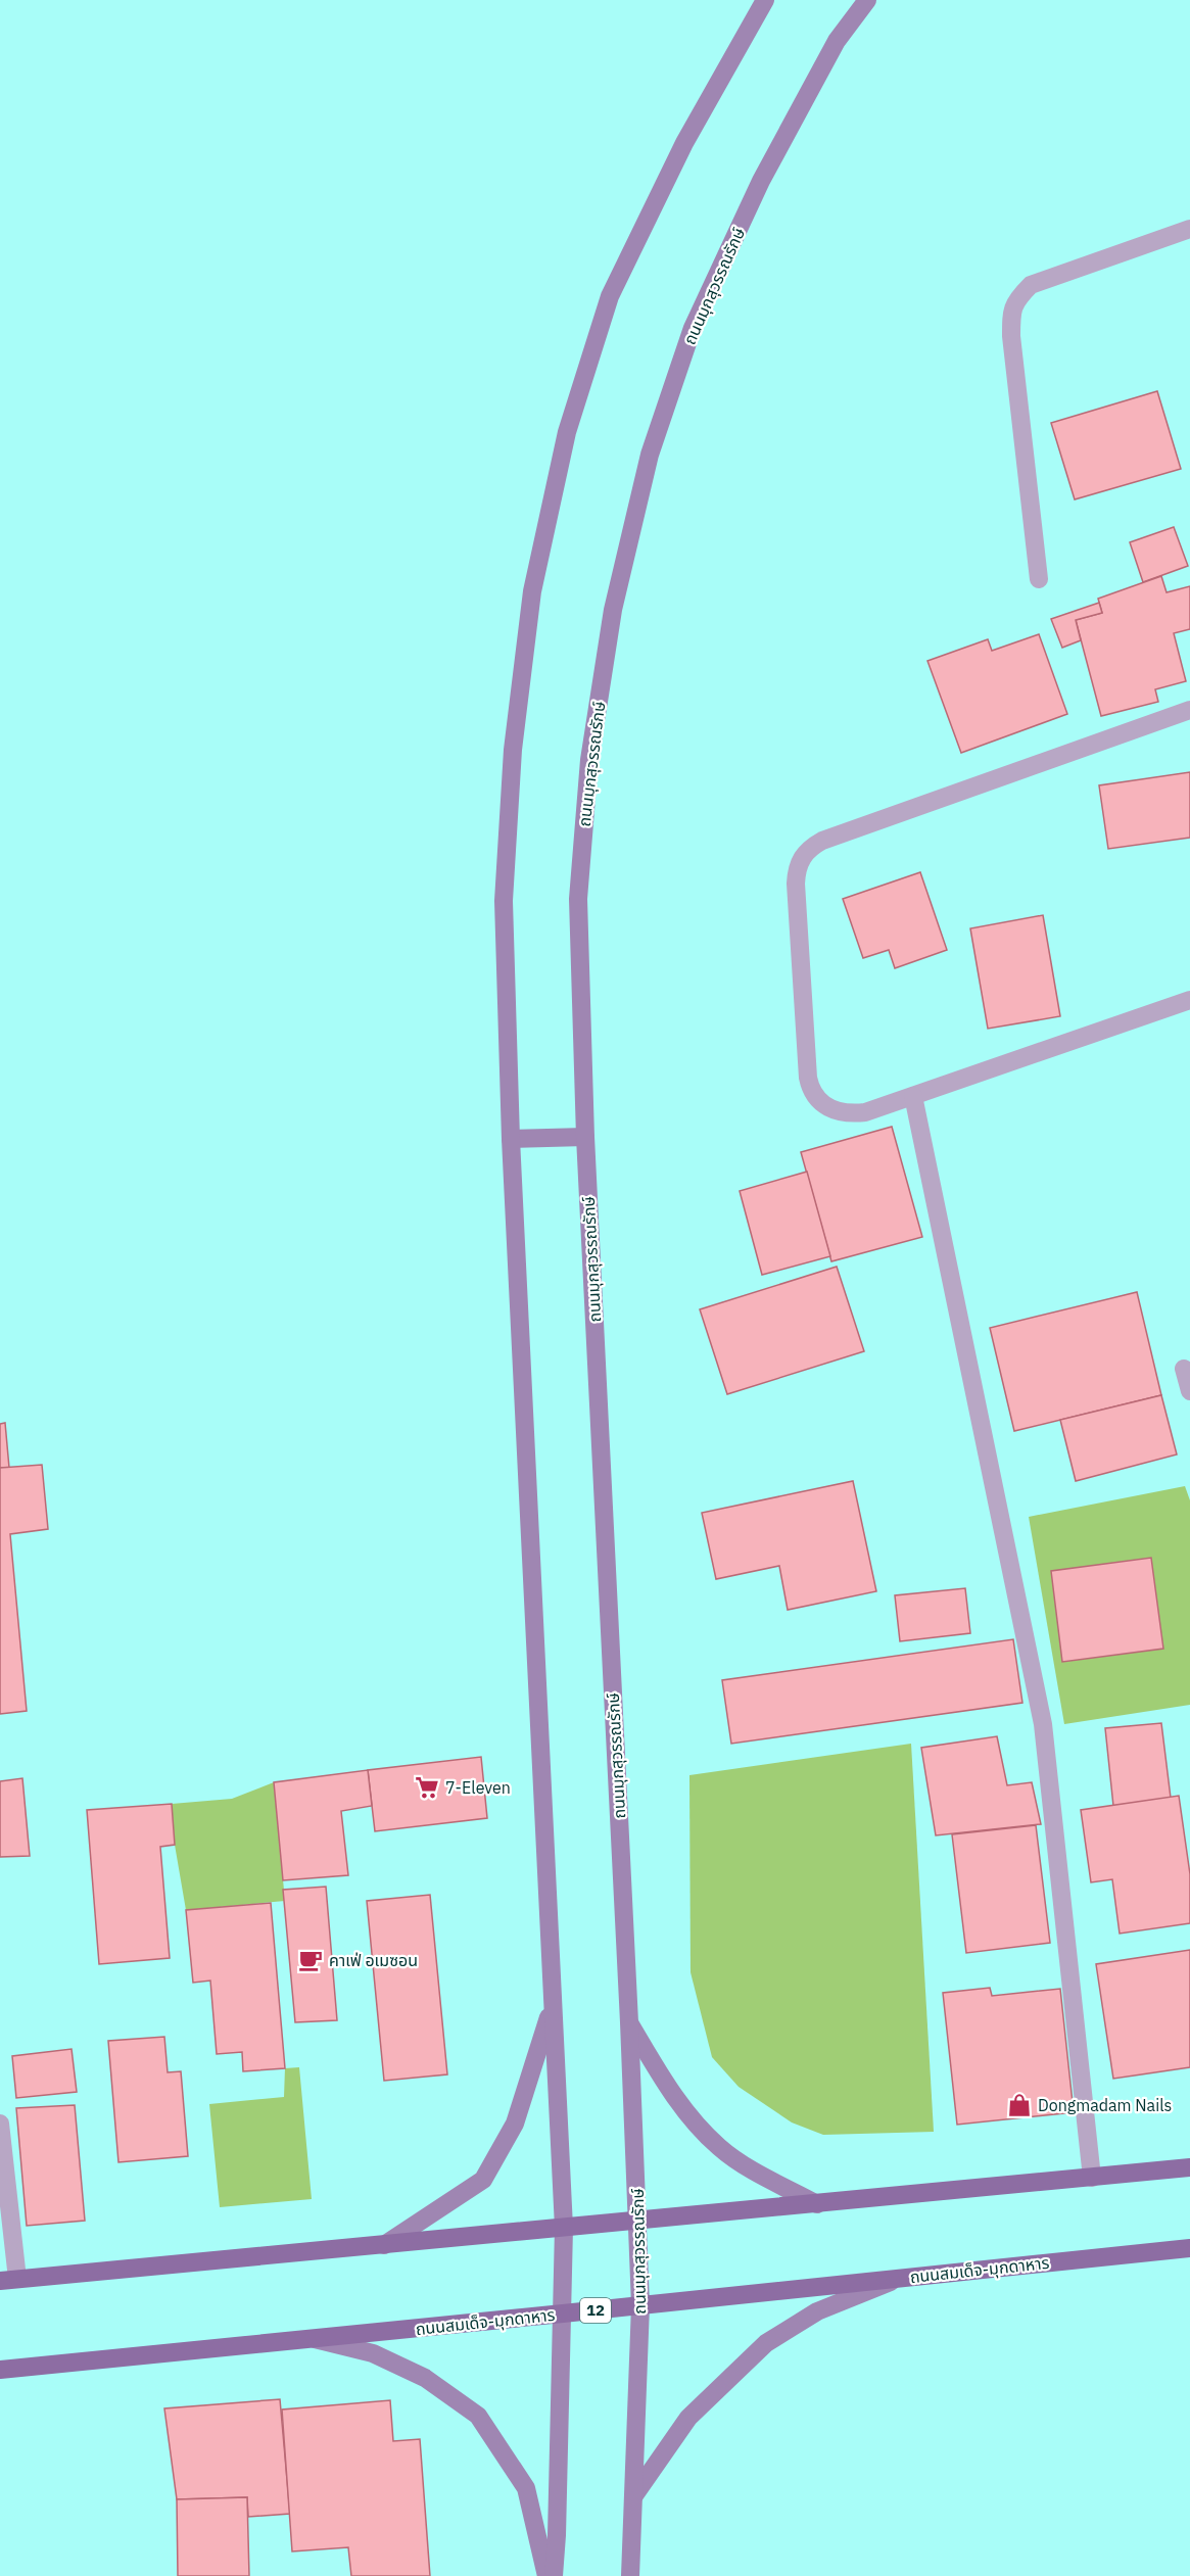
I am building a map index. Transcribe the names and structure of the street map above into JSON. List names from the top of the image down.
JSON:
{
  "streets": {
    "main road": ["ถนนมุกสุวรรณรักษ์", "ถนนสมเด็จ-มุกดาหาร", "12"]
  },
  "crossings": [
    ["ถนนมุกสุวรรณรักษ์", "ถนนสมเด็จ-มุกดาหาร"]
  ],
  "places": {
    "supermarket": ["7-Eleven"],
    "cafe": ["คาเฟ่ อเมซอน"],
    "shop": ["Dongmadam Nails"]
  }
}
